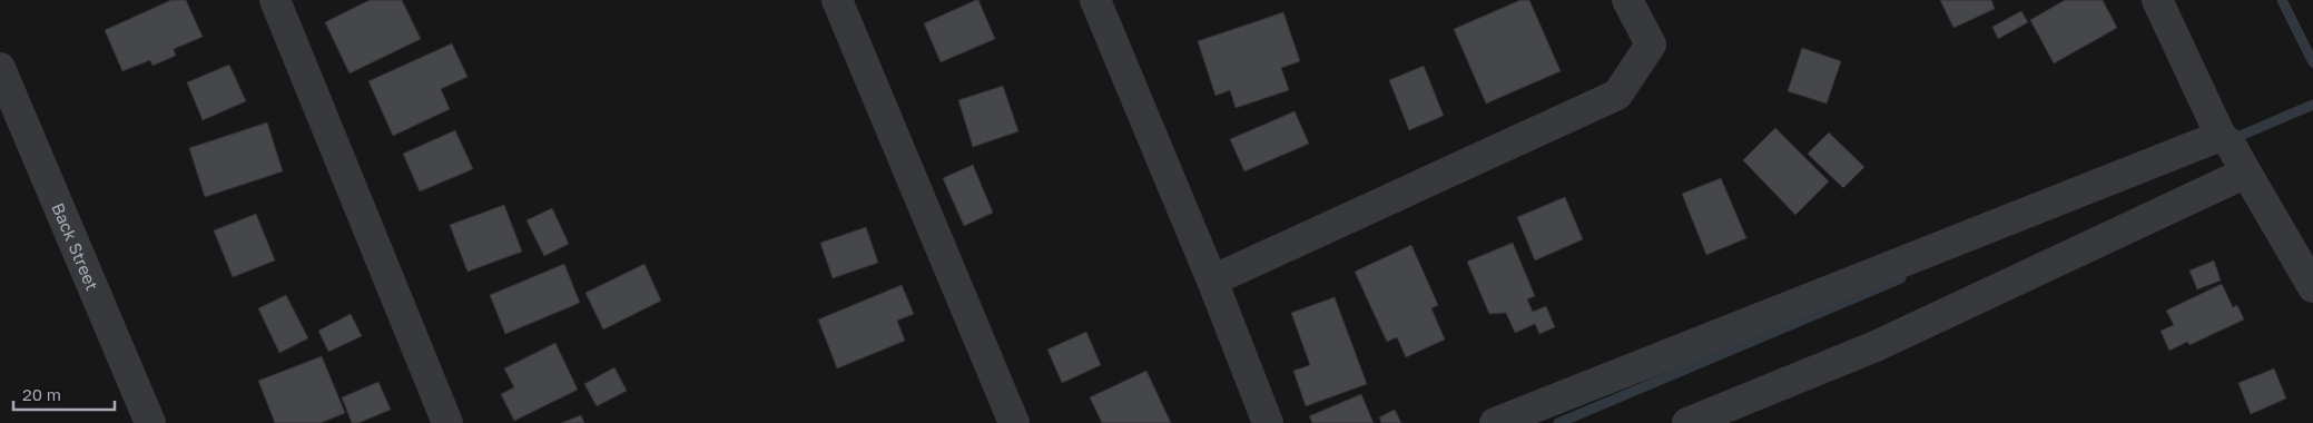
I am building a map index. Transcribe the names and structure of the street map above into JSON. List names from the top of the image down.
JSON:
{
  "streets": {
    "street": ["Back Street"]
  },
  "scale_bar": "20 m"
}
